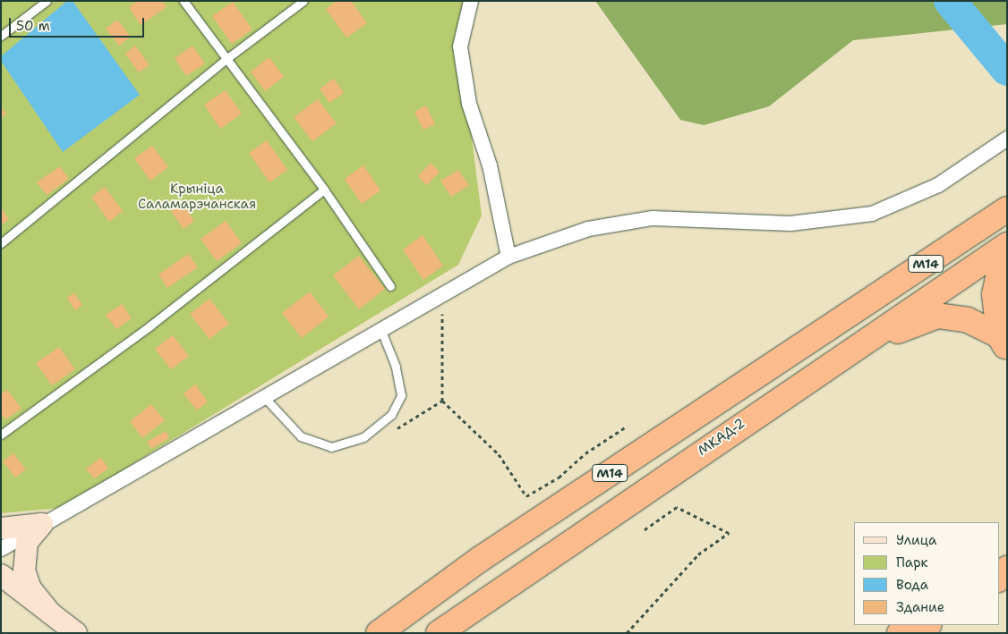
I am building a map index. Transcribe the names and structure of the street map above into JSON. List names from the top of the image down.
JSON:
{
  "streets": {
    "highway": ["М14", "МКАД-2"]
  },
  "parks": ["Крыніца Саламарэчанская"],
  "legend": [
    "Улица",
    "Парк",
    "Вода",
    "Здание"
  ],
  "scale_bar": "50 m"
}
